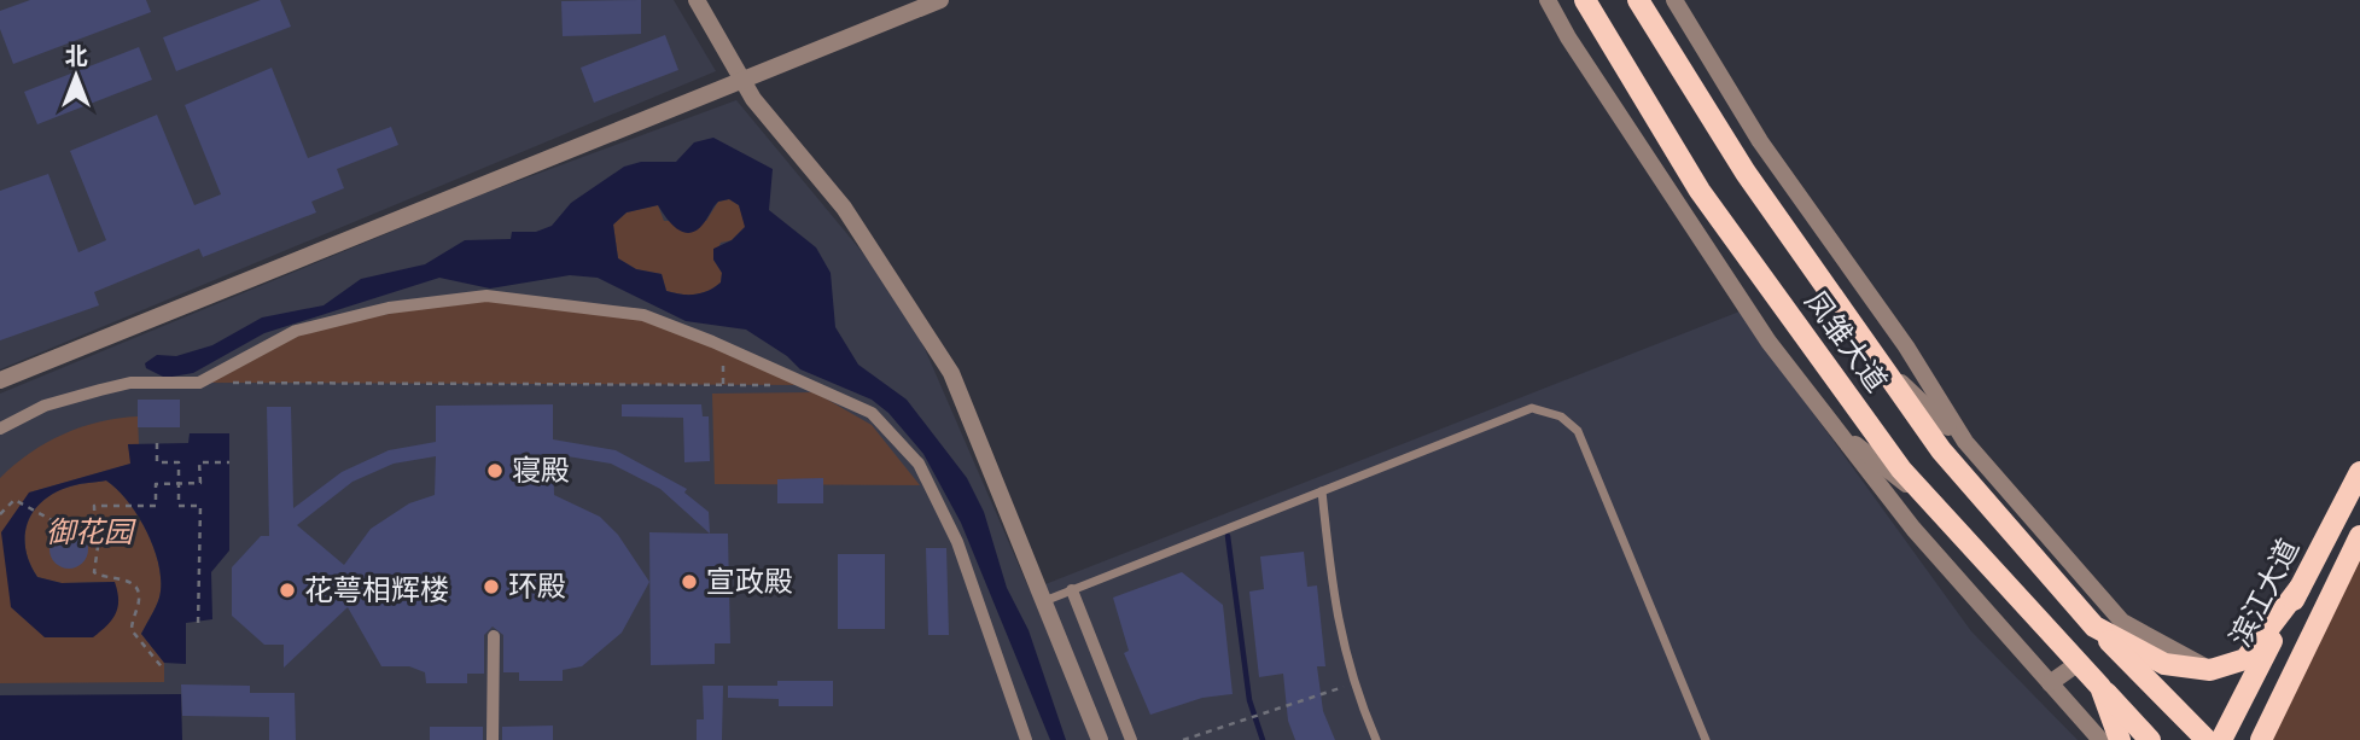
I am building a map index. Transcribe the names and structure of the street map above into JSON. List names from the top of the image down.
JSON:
{
  "streets": {
    "main road": ["凤雏大道", "滨江大道"]
  },
  "crossings": [
    ["凤雏大道", "滨江大道"]
  ],
  "parks": ["御花园"],
  "places": [
    "寝殿",
    "宣政殿",
    "环殿",
    "花萼相辉楼"
  ],
  "north": "top"
}
